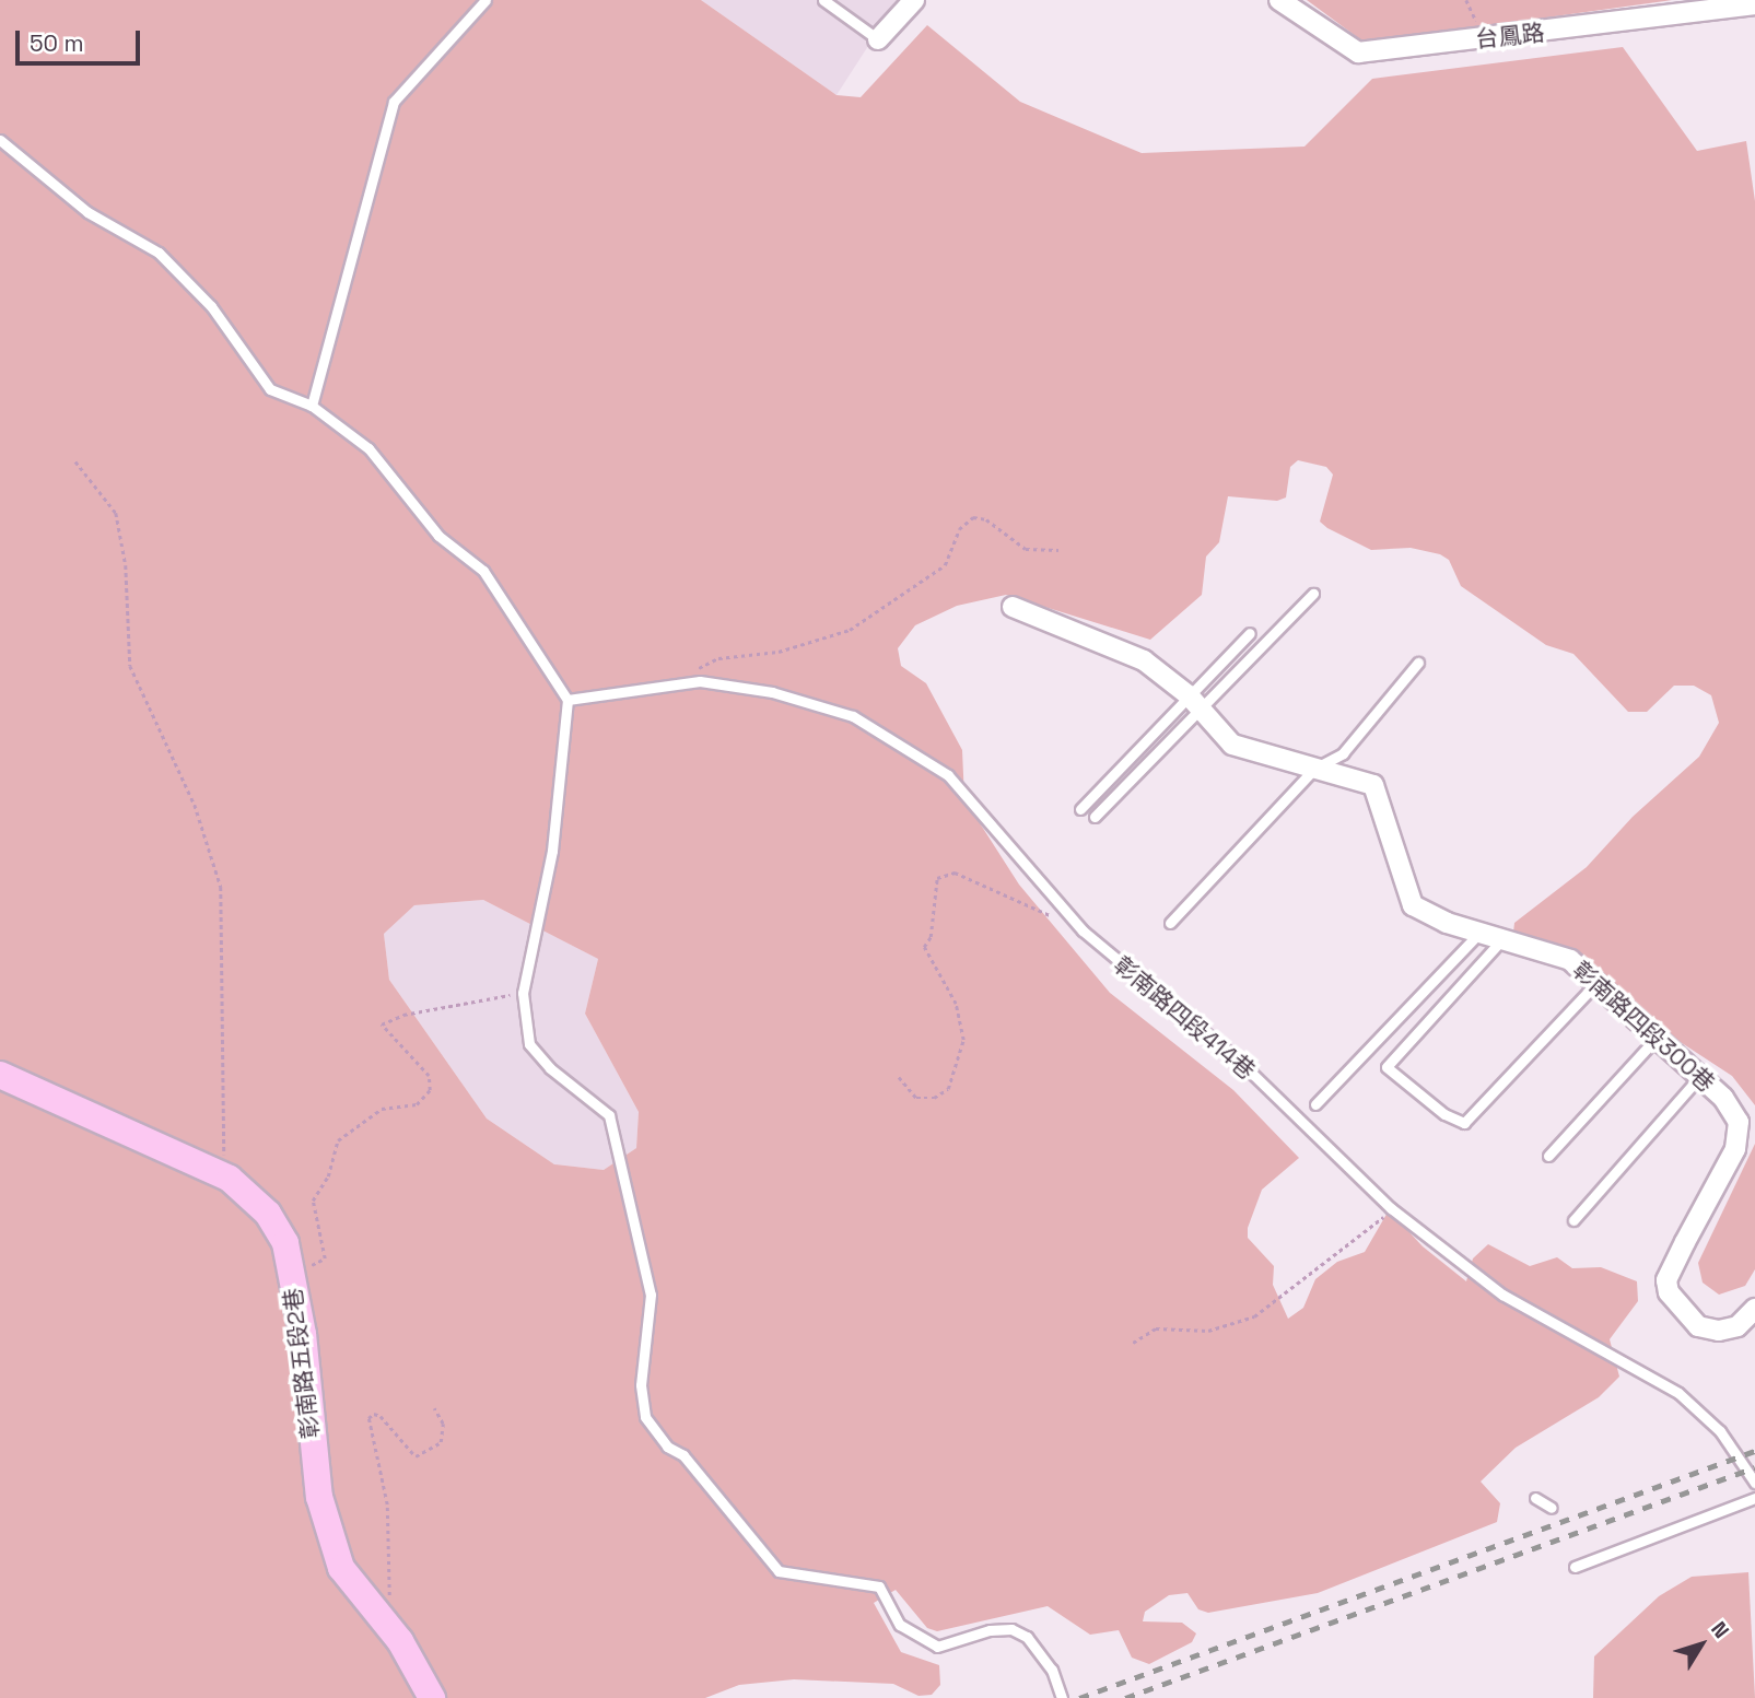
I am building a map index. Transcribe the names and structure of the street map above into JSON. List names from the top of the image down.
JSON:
{
  "streets": {
    "street": ["台鳳路", "彰南路四段300巷", "彰南路五段2巷"],
    "lane": ["彰南路四段414巷"]
  },
  "scale_bar": "50 m",
  "north": "top right"
}
